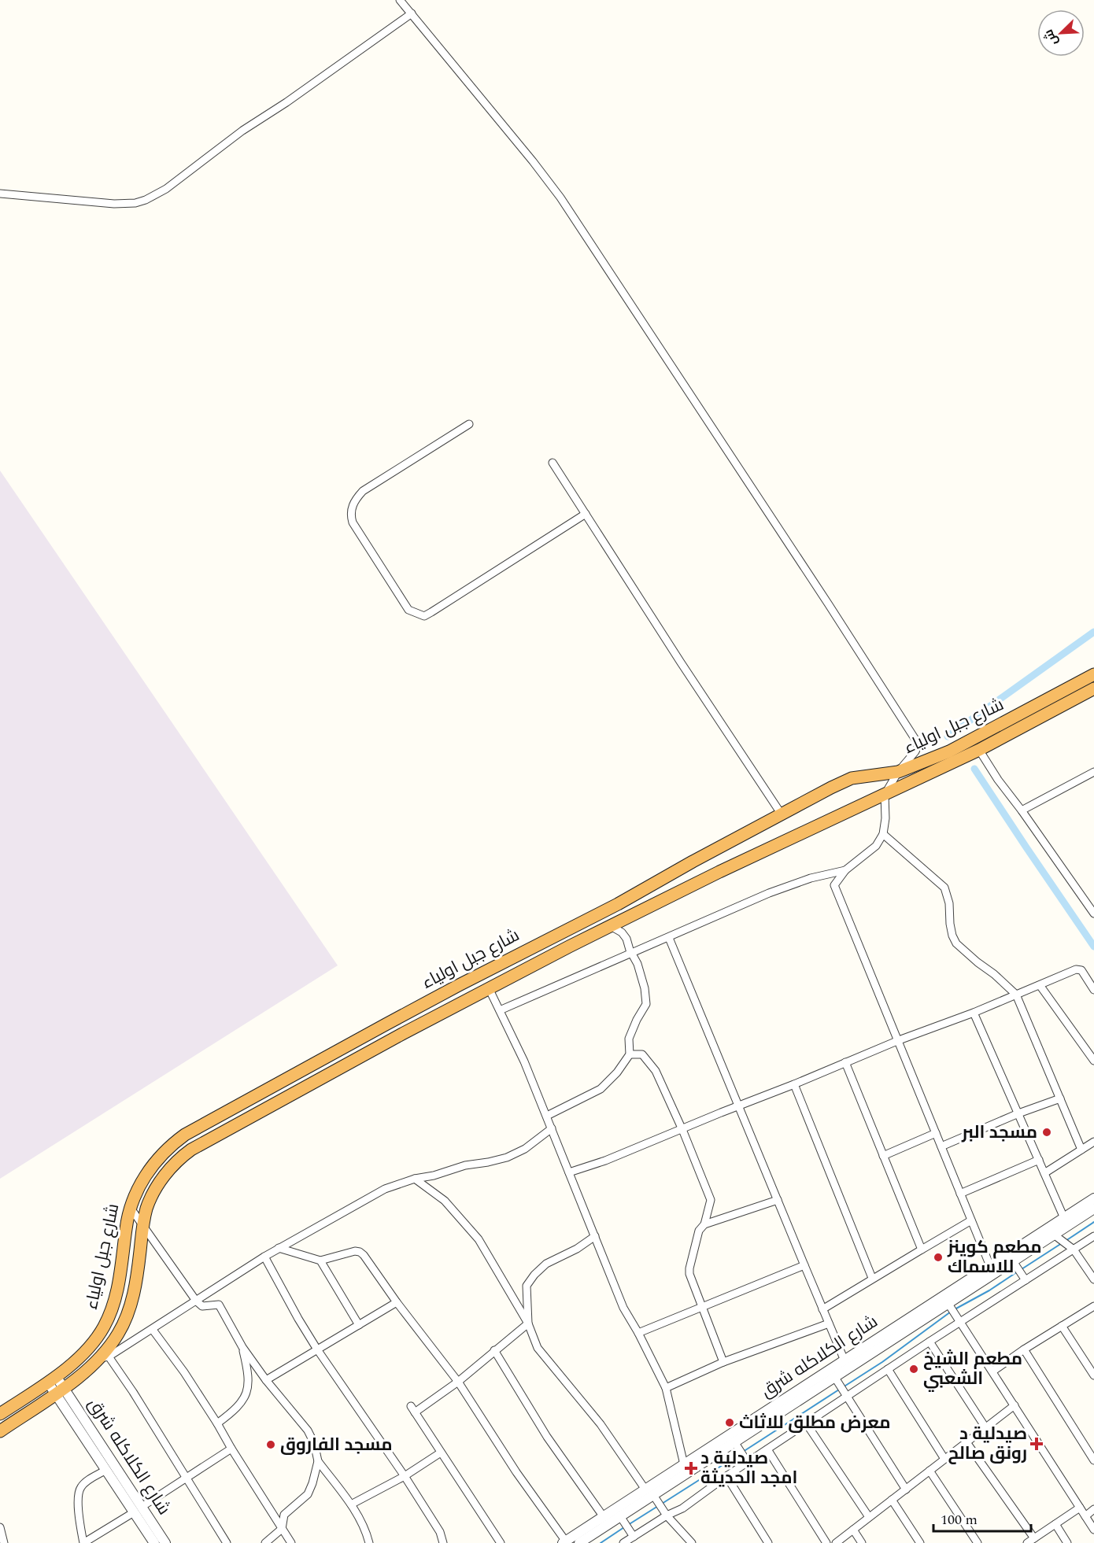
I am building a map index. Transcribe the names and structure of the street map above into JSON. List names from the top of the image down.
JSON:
{
  "streets": {
    "highway": ["شارع جبل اولياء"],
    "street": ["شارع الكلاكله شرق"]
  },
  "crossings": [
    ["شارع جبل اولياء", "شارع الكلاكله شرق"]
  ],
  "places": {
    "other": [
      "مسجد البر",
      "مطعم كوينز للاسماك",
      "مطعم الشيخ الشعبي",
      "معرض مطلق للاثاث",
      "مسجد الفاروق"
    ],
    "health": ["صيدلية د رونق صالح", "صيدلية د امجد الحديثة"]
  },
  "scale_bar": "100 m",
  "north": "bottom left"
}
